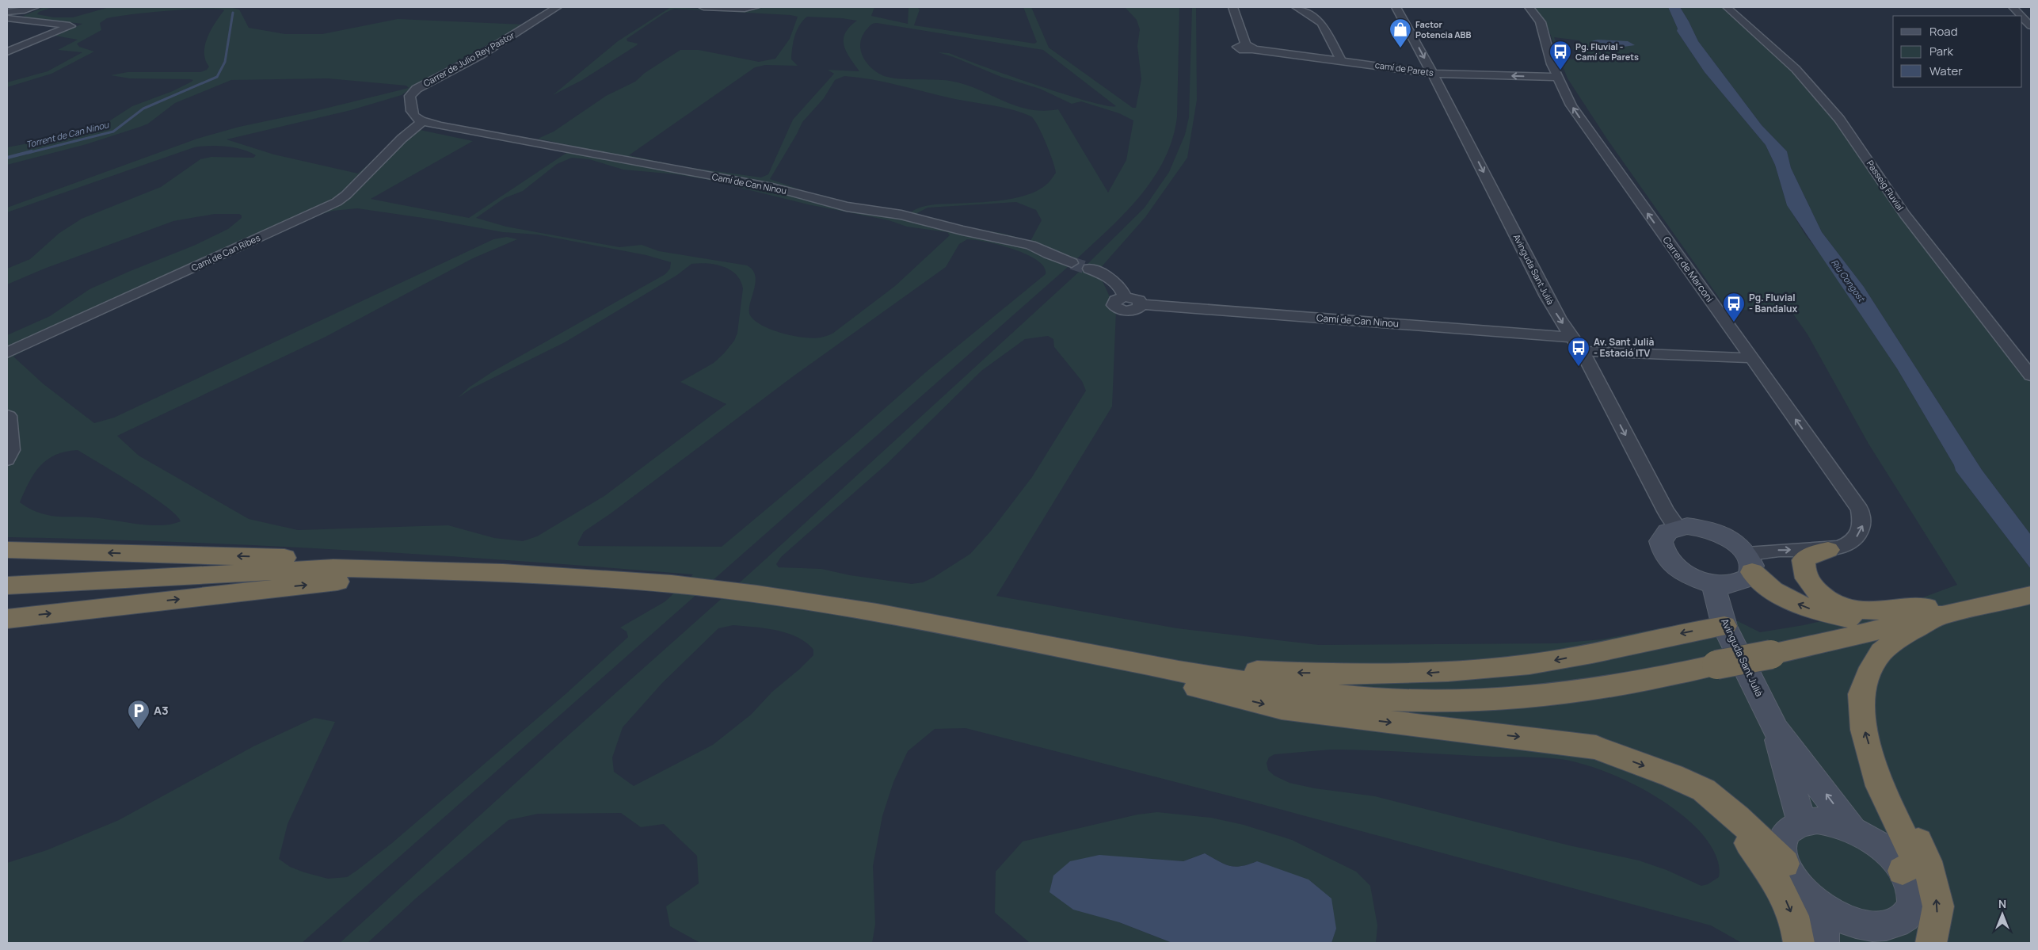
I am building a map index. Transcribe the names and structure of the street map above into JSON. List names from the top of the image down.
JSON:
{
  "streets": {
    "street": [
      "Carrer de Julio Rey Pastor",
      "camí de Parets",
      "Camí de Can Ninou",
      "Passeig Fluvial",
      "Camí de Can Ribes",
      "Avinguda Sant Julià",
      "Carrer de Marconi"
    ]
  },
  "crossings": [
    ["Carrer de Julio Rey Pastor", "Camí de Can Ninou"],
    ["Carrer de Julio Rey Pastor", "Camí de Can Ribes"],
    ["camí de Parets", "Avinguda Sant Julià"],
    ["camí de Parets", "Carrer de Marconi"],
    ["Camí de Can Ninou", "Camí de Can Ribes"],
    ["Camí de Can Ninou", "Avinguda Sant Julià"]
  ],
  "one_way": ["camí de Parets", "Avinguda Sant Julià"],
  "water": ["Torrent de Can Ninou", "Riu Congost"],
  "places": {
    "shop": ["Factor Potencia ABB"],
    "bus stop": ["Pg. Fluvial - Camí de Parets", "Pg. Fluvial - Bandalux", "Av. Sant Julià - Estació ITV"],
    "parking": ["A3"]
  },
  "legend": ["Road", "Park", "Water"],
  "north": "top"
}
